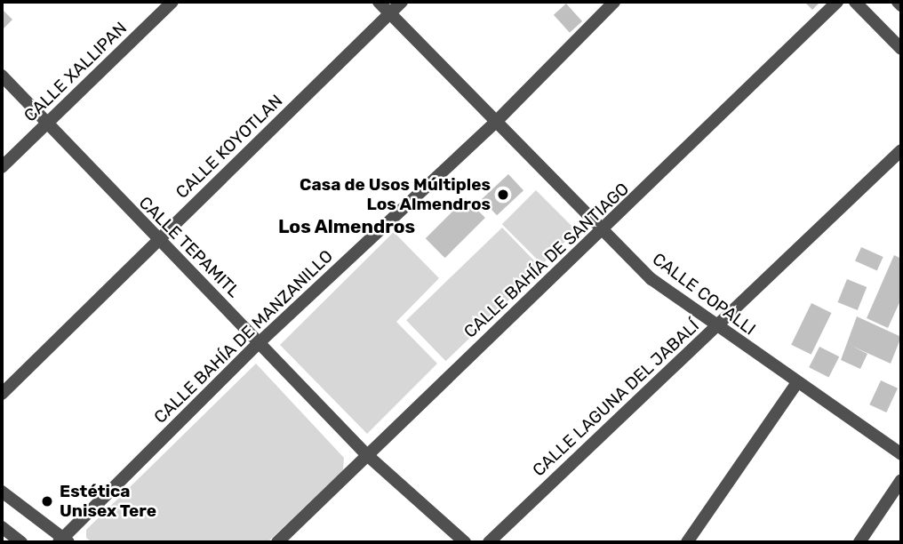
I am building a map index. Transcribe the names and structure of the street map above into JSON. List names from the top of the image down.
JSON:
{
  "streets": {
    "street": [
      "CALLE XALLIPAN",
      "CALLE KOYOTLAN",
      "CALLE TEPAMITL",
      "CALLE BAHÍA DE SANTIAGO",
      "CALLE COPALLI",
      "CALLE BAHÍA DE MANZANILLO",
      "CALLE LAGUNA DEL JABALÍ"
    ]
  },
  "crossings": [
    ["CALLE XALLIPAN", "CALLE TEPAMITL"],
    ["CALLE KOYOTLAN", "CALLE TEPAMITL"],
    ["CALLE KOYOTLAN", "CALLE COPALLI"],
    ["CALLE TEPAMITL", "CALLE BAHÍA DE SANTIAGO"],
    ["CALLE TEPAMITL", "CALLE BAHÍA DE MANZANILLO"],
    ["CALLE BAHÍA DE SANTIAGO", "CALLE COPALLI"],
    ["CALLE COPALLI", "CALLE BAHÍA DE MANZANILLO"],
    ["CALLE COPALLI", "CALLE LAGUNA DEL JABALÍ"]
  ],
  "districts": ["Los Almendros"],
  "places": ["Casa de Usos Múltiples Los Almendros", "Estética Unisex Tere"]
}
